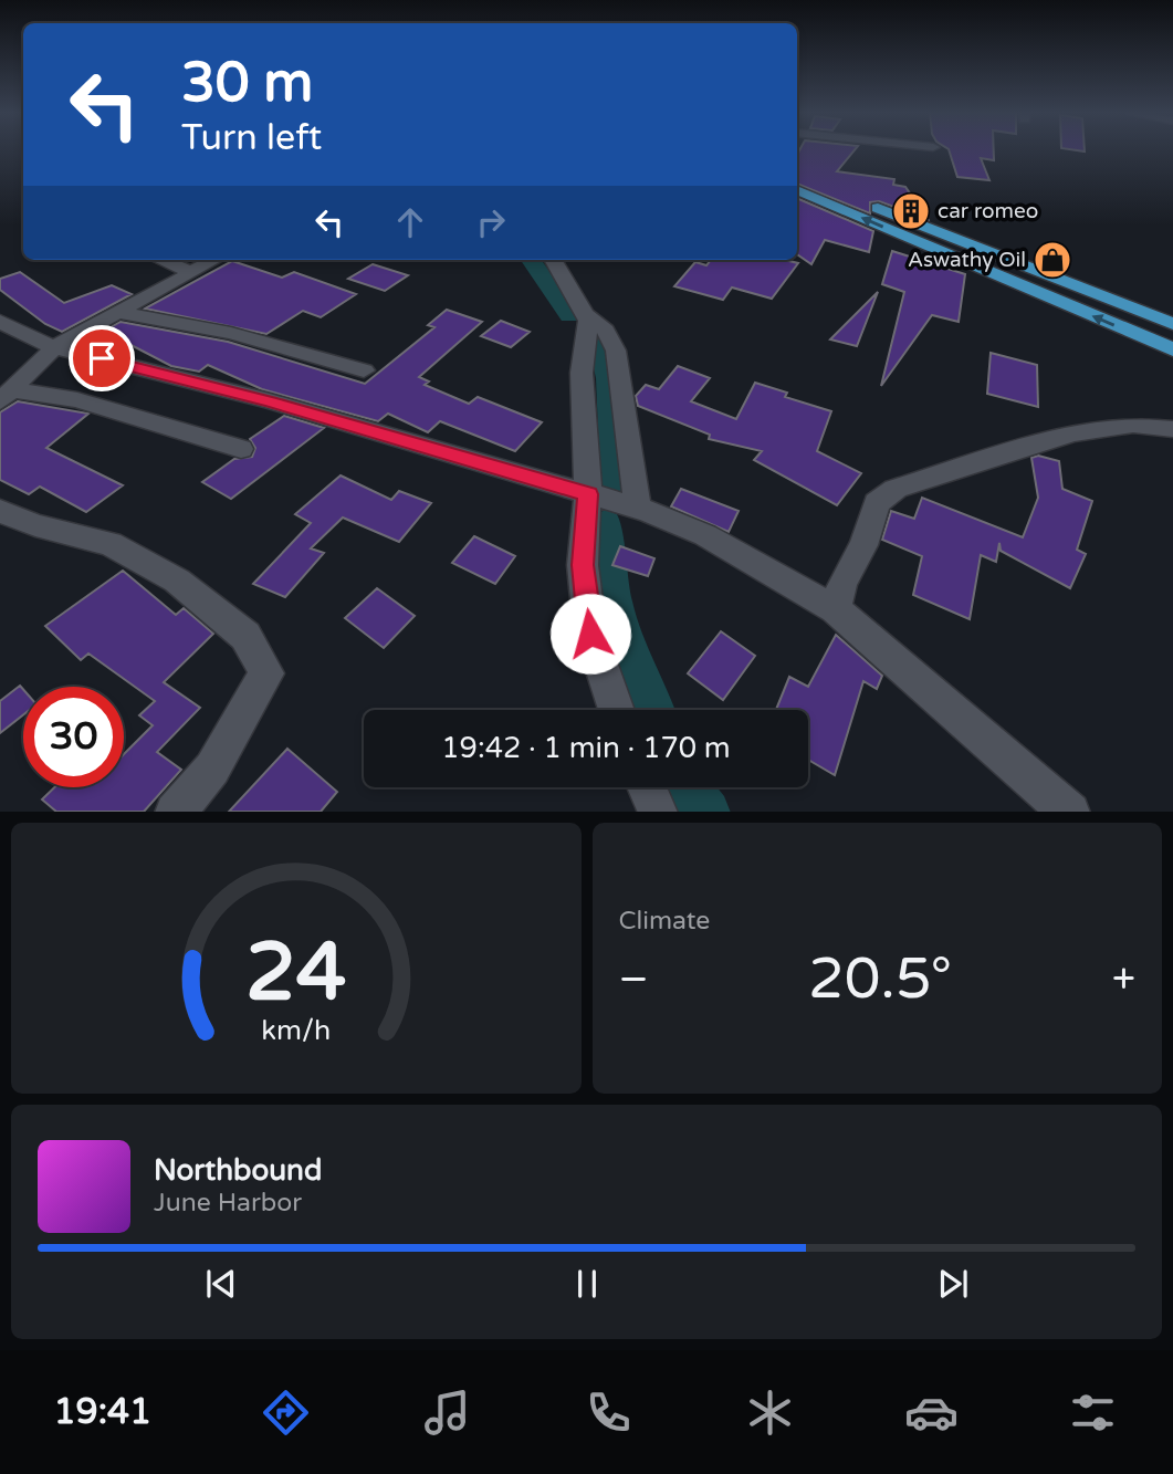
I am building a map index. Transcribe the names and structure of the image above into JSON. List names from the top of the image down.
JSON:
{
  "places": {
    "building": ["car romeo"],
    "shop": ["Aswathy Oil"]
  },
  "page": {
    "turn": ["30 m", "Turn left"],
    "limit": "30",
    "trip": "19:42 · 1 min · 170 m",
    "tile": "Climate",
    "heat": ["−", "20.5°", "+"],
    "song": ["Northbound", "June Harbor"],
    "tabs": "19:41",
    "gauge": ["24", "km/h"]
  }
}
